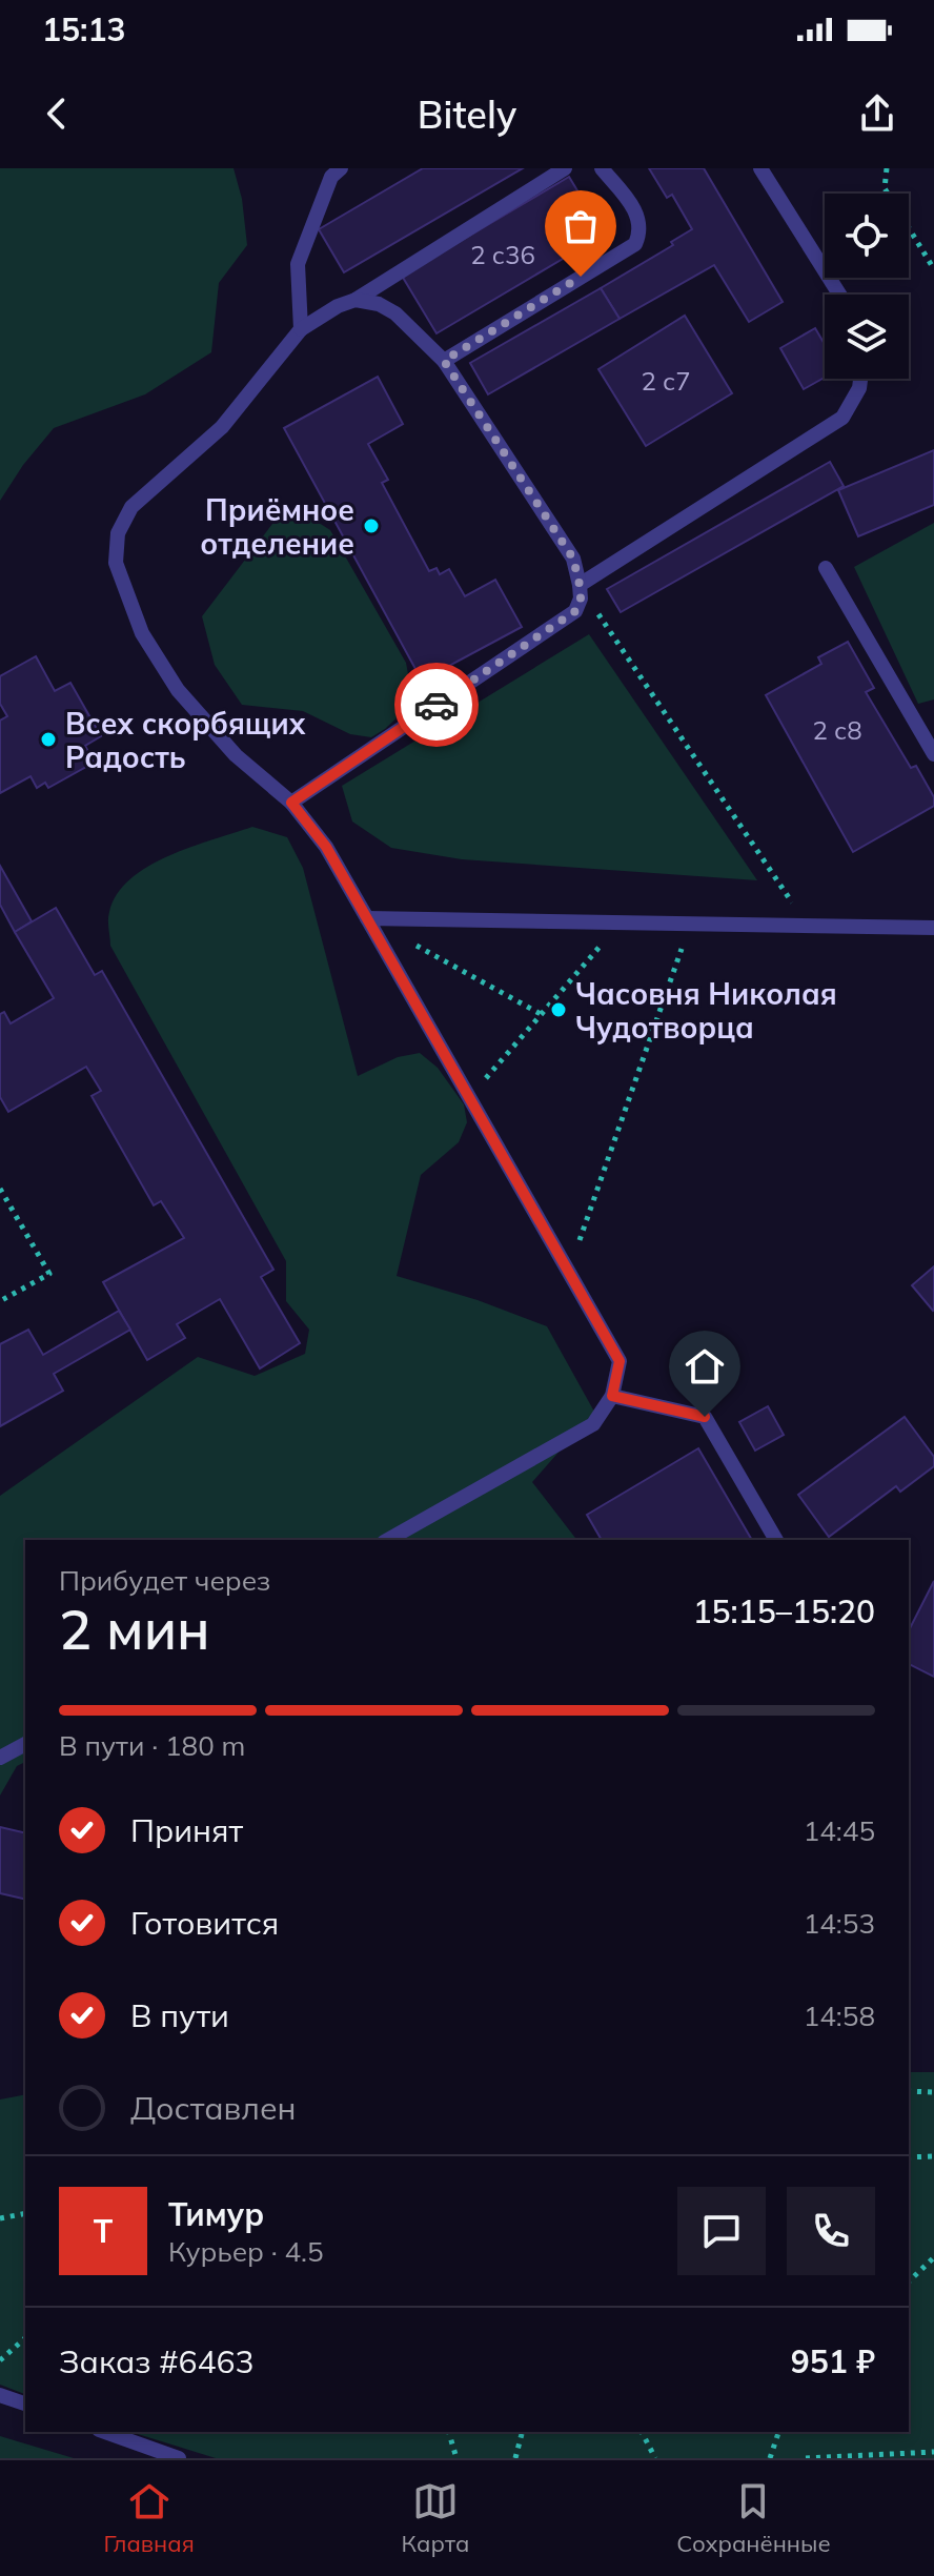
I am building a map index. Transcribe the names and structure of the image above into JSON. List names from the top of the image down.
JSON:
{
  "places": ["Приёмное отделение", "Всех скорбящих Радость", "Часовня Николая Чудотворца"],
  "house_numbers": ["2 с36", "2 с7", "2 с8"],
  "page": {
    "status": "15:13",
    "header": "Bitely",
    "heading": ["2 мин", "Прибудет через", "15:15–15:20"],
    "panel": [
      "Тимур",
      "Курьер · 4.5",
      "Заказ #6463",
      "951 ₽"
    ],
    "bar": "В пути · 180 m",
    "list": [
      ["Принят", "14:45"],
      ["Готовится", "14:53"],
      ["В пути", "14:58"],
      "Доставлен"
    ],
    "round": "Т",
    "tabs": ["Главная", "Карта", "Сохранённые"]
  }
}
